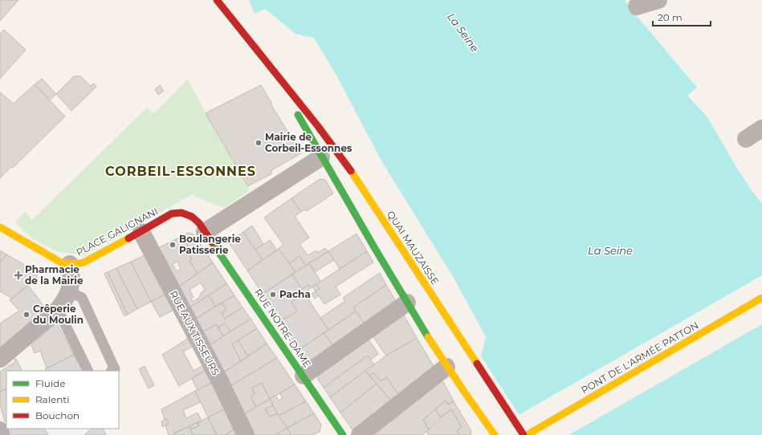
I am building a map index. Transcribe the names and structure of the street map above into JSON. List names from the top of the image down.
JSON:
{
  "streets": {
    "main road": [
      "PLACE GALIGNANI",
      "QUAI MAUZAISSE",
      "RUE NOTRE-DAME",
      "PONT DE L'ARMÉE PATTON"
    ],
    "street": ["RUE AUX TISSEURS"]
  },
  "crossings": [
    ["PLACE GALIGNANI", "RUE NOTRE-DAME"],
    ["PLACE GALIGNANI", "RUE AUX TISSEURS"]
  ],
  "districts": ["CORBEIL-ESSONNES"],
  "water": ["La Seine"],
  "places": {
    "other": [
      "Mairie de Corbeil-Essonnes",
      "Boulangerie Patisserie",
      "Pacha",
      "Crêperie du Moulin"
    ],
    "health": ["Pharmacie de la Mairie"]
  },
  "legend": ["Fluide", "Ralenti", "Bouchon"],
  "scale_bar": "20 m"
}
